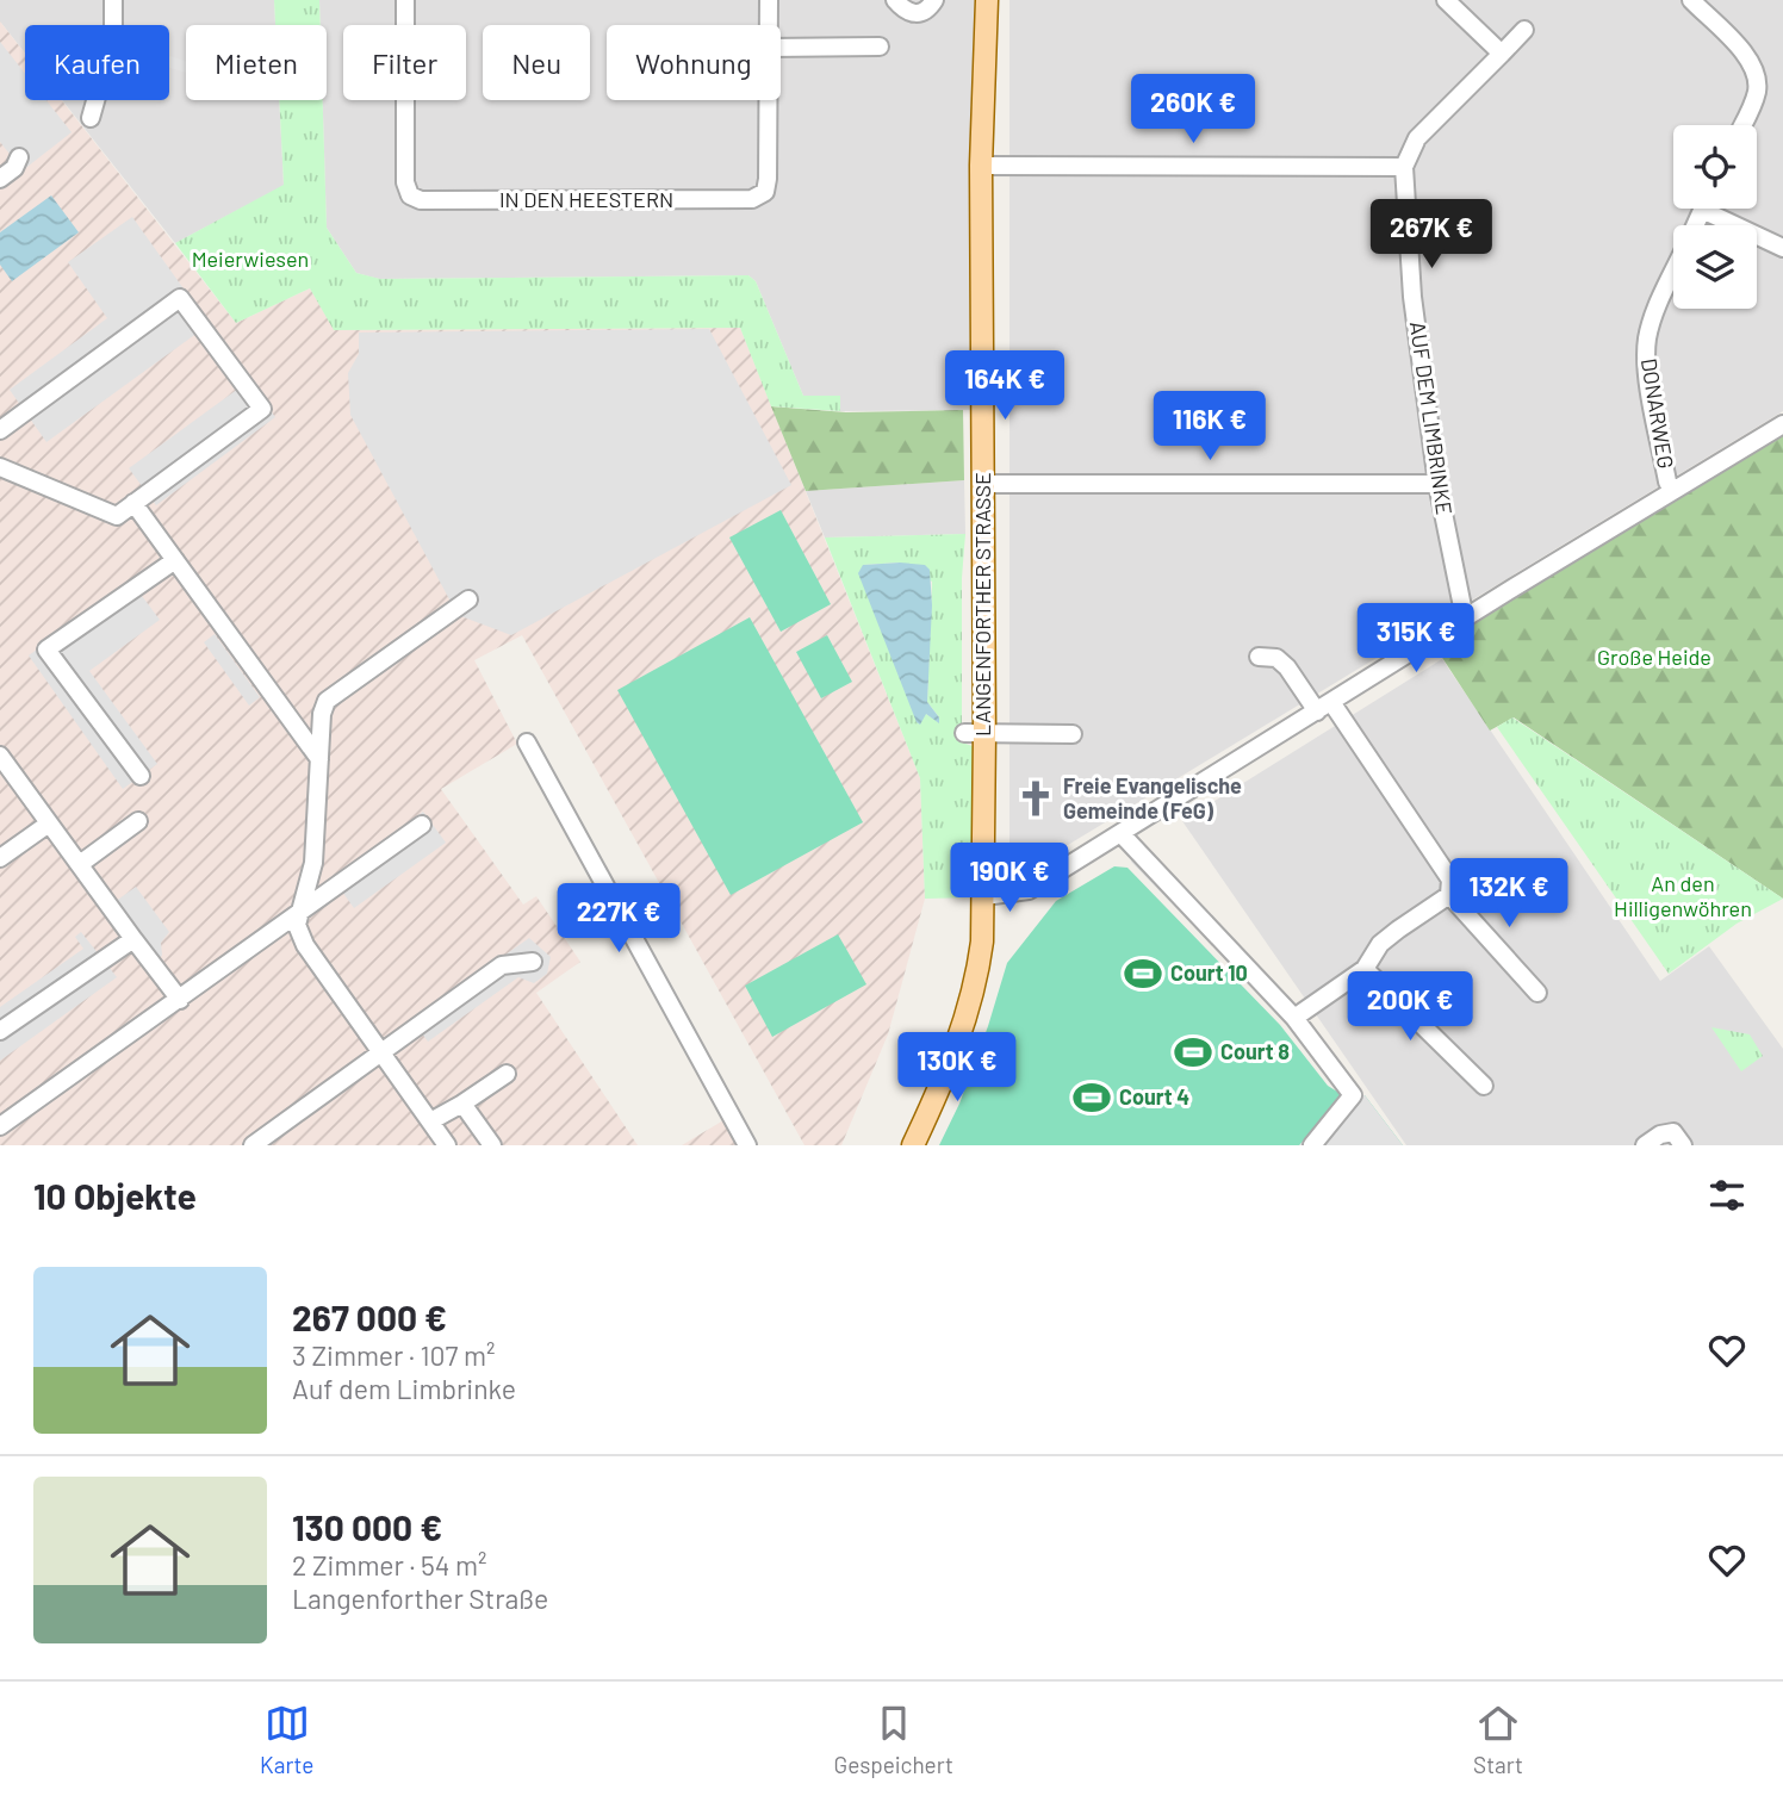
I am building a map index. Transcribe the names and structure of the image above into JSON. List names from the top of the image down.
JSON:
{
  "streets": {
    "main road": ["LANGENFORTHER STRASSE"],
    "street": ["IN DEN HEESTERN", "DONARWEG", "AUF DEM LIMBRINKE"]
  },
  "parks": ["Meierwiesen", "Große Heide", "An den Hilligenwöhren"],
  "places": {
    "church": ["Freie Evangelische Gemeinde (FeG)"],
    "sports": ["Court 10", "Court 8", "Court 4"]
  },
  "page": {
    "chip": [
      "Kaufen",
      "Mieten",
      "Filter",
      "Neu",
      "Wohnung"
    ],
    "price": [
      "260K €",
      "267K €",
      "164K €",
      "116K €",
      "315K €",
      "190K €",
      "132K €",
      "227K €",
      "200K €",
      "130K €"
    ],
    "heading": "10 Objekte",
    "list": [
      {
        "name": "267 000 €",
        "note": "3 Zimmer · 107 m² · Auf dem Limbrinke"
      },
      {
        "name": "130 000 €",
        "note": "2 Zimmer · 54 m² · Langenforther Straße"
      }
    ],
    "tabs": ["Karte", "Gespeichert", "Start"]
  }
}
